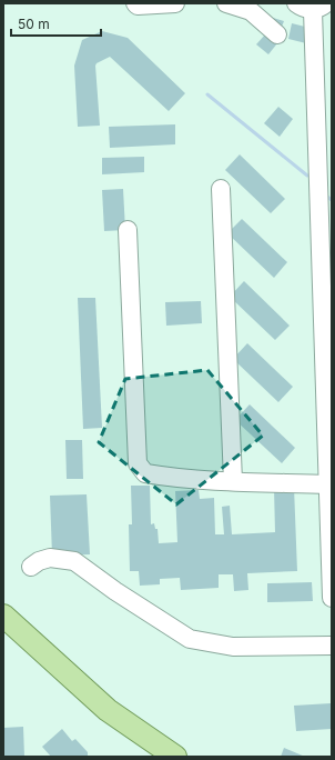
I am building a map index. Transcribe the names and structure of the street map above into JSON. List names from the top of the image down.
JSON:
{
  "scale_bar": "50 m"
}
